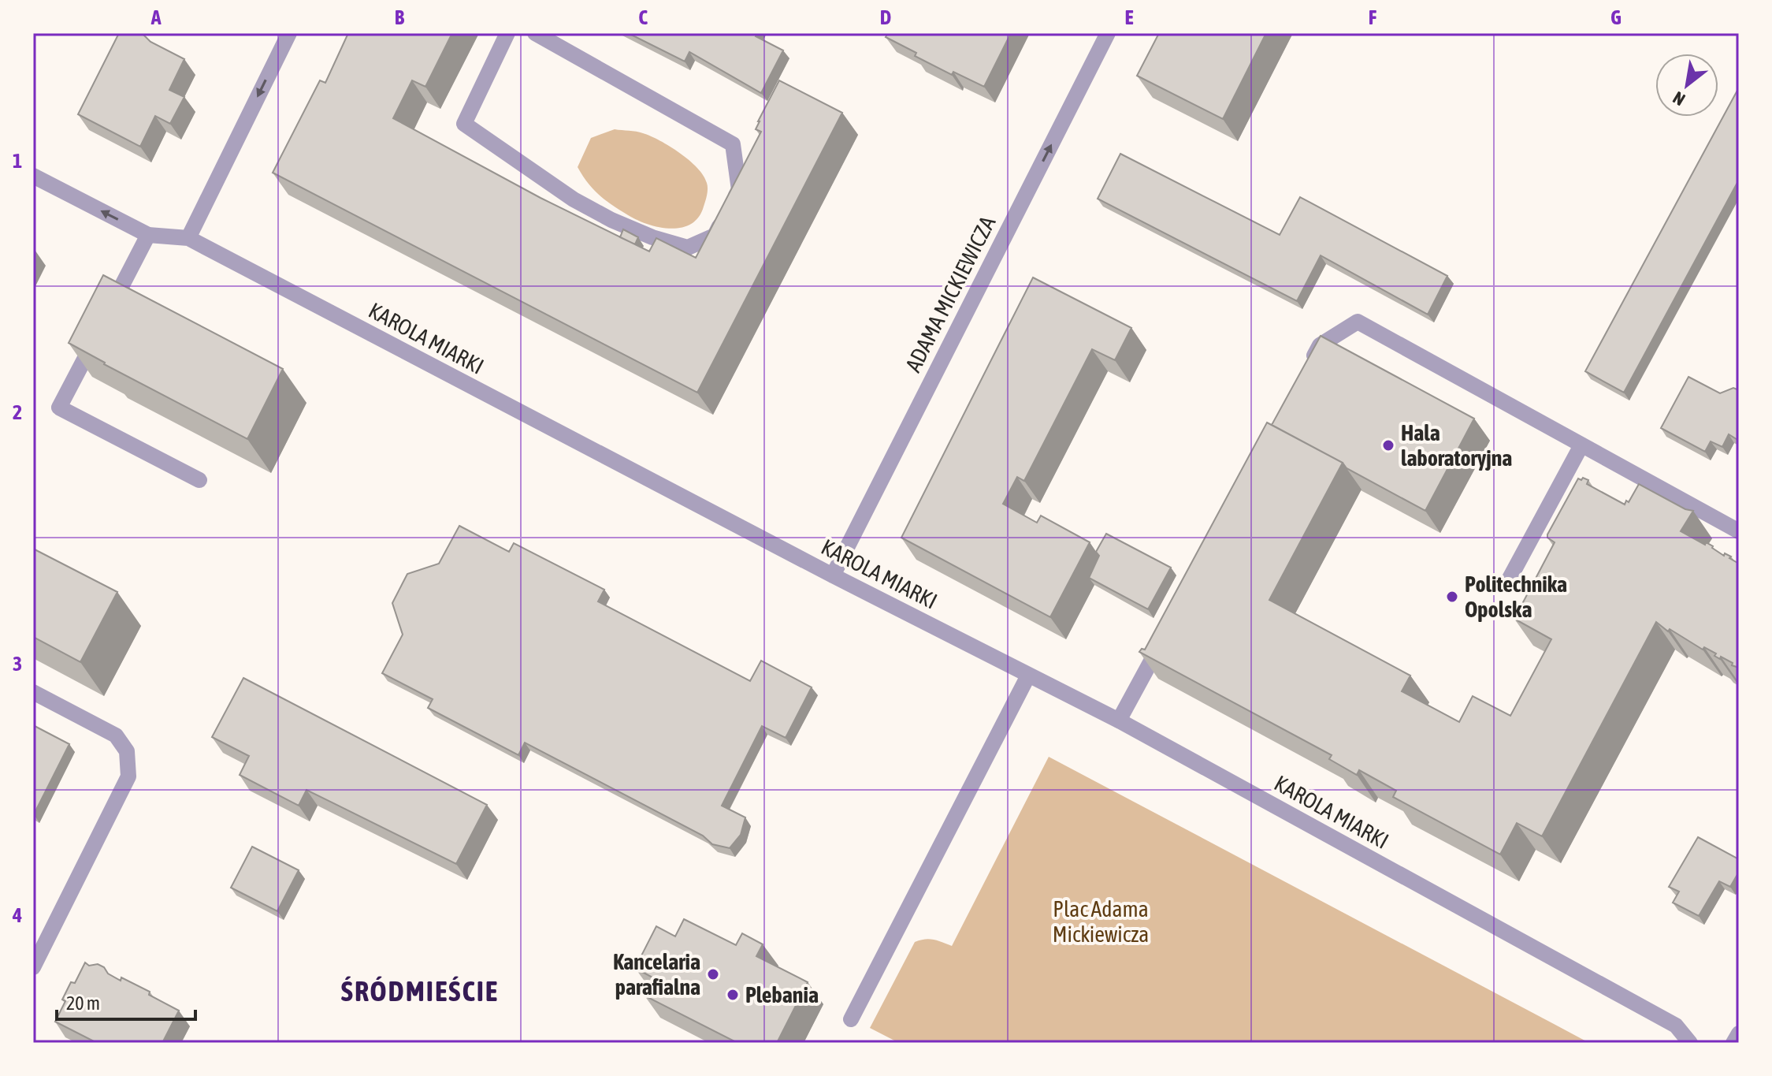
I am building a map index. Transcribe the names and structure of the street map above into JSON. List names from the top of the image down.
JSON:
{
  "streets": {
    "street": ["ADAMA MICKIEWICZA", "KAROLA MIARKI"]
  },
  "crossings": [
    ["ADAMA MICKIEWICZA", "KAROLA MIARKI"]
  ],
  "one_way": ["ADAMA MICKIEWICZA"],
  "districts": ["ŚRÓDMIEŚCIE"],
  "parks": ["Plac Adama Mickiewicza"],
  "places": [
    "Hala laboratoryjna",
    "Politechnika Opolska",
    "Kancelaria parafialna",
    "Plebania"
  ],
  "scale_bar": "20 m",
  "north": "bottom left",
  "grid": {
    "columns": [
      "A",
      "B",
      "C",
      "D",
      "E",
      "F",
      "G"
    ],
    "rows": [
      "1",
      "2",
      "3",
      "4"
    ]
  }
}
